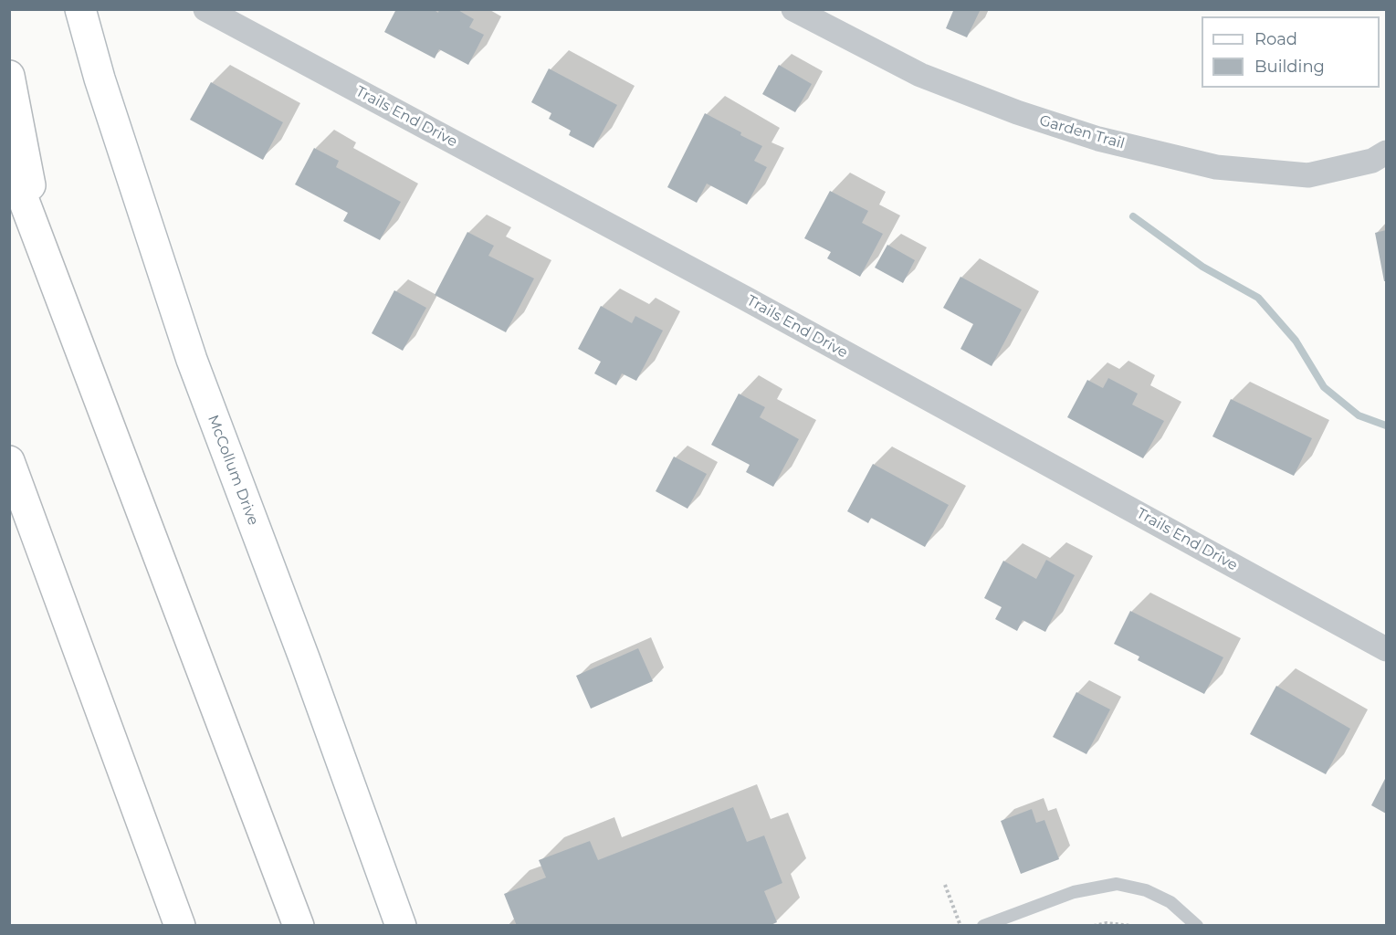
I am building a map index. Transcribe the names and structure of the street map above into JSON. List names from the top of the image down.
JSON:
{
  "streets": {
    "main road": ["McCollum Drive"],
    "street": ["Trails End Drive", "Garden Trail"]
  },
  "legend": ["Road", "Building"]
}
